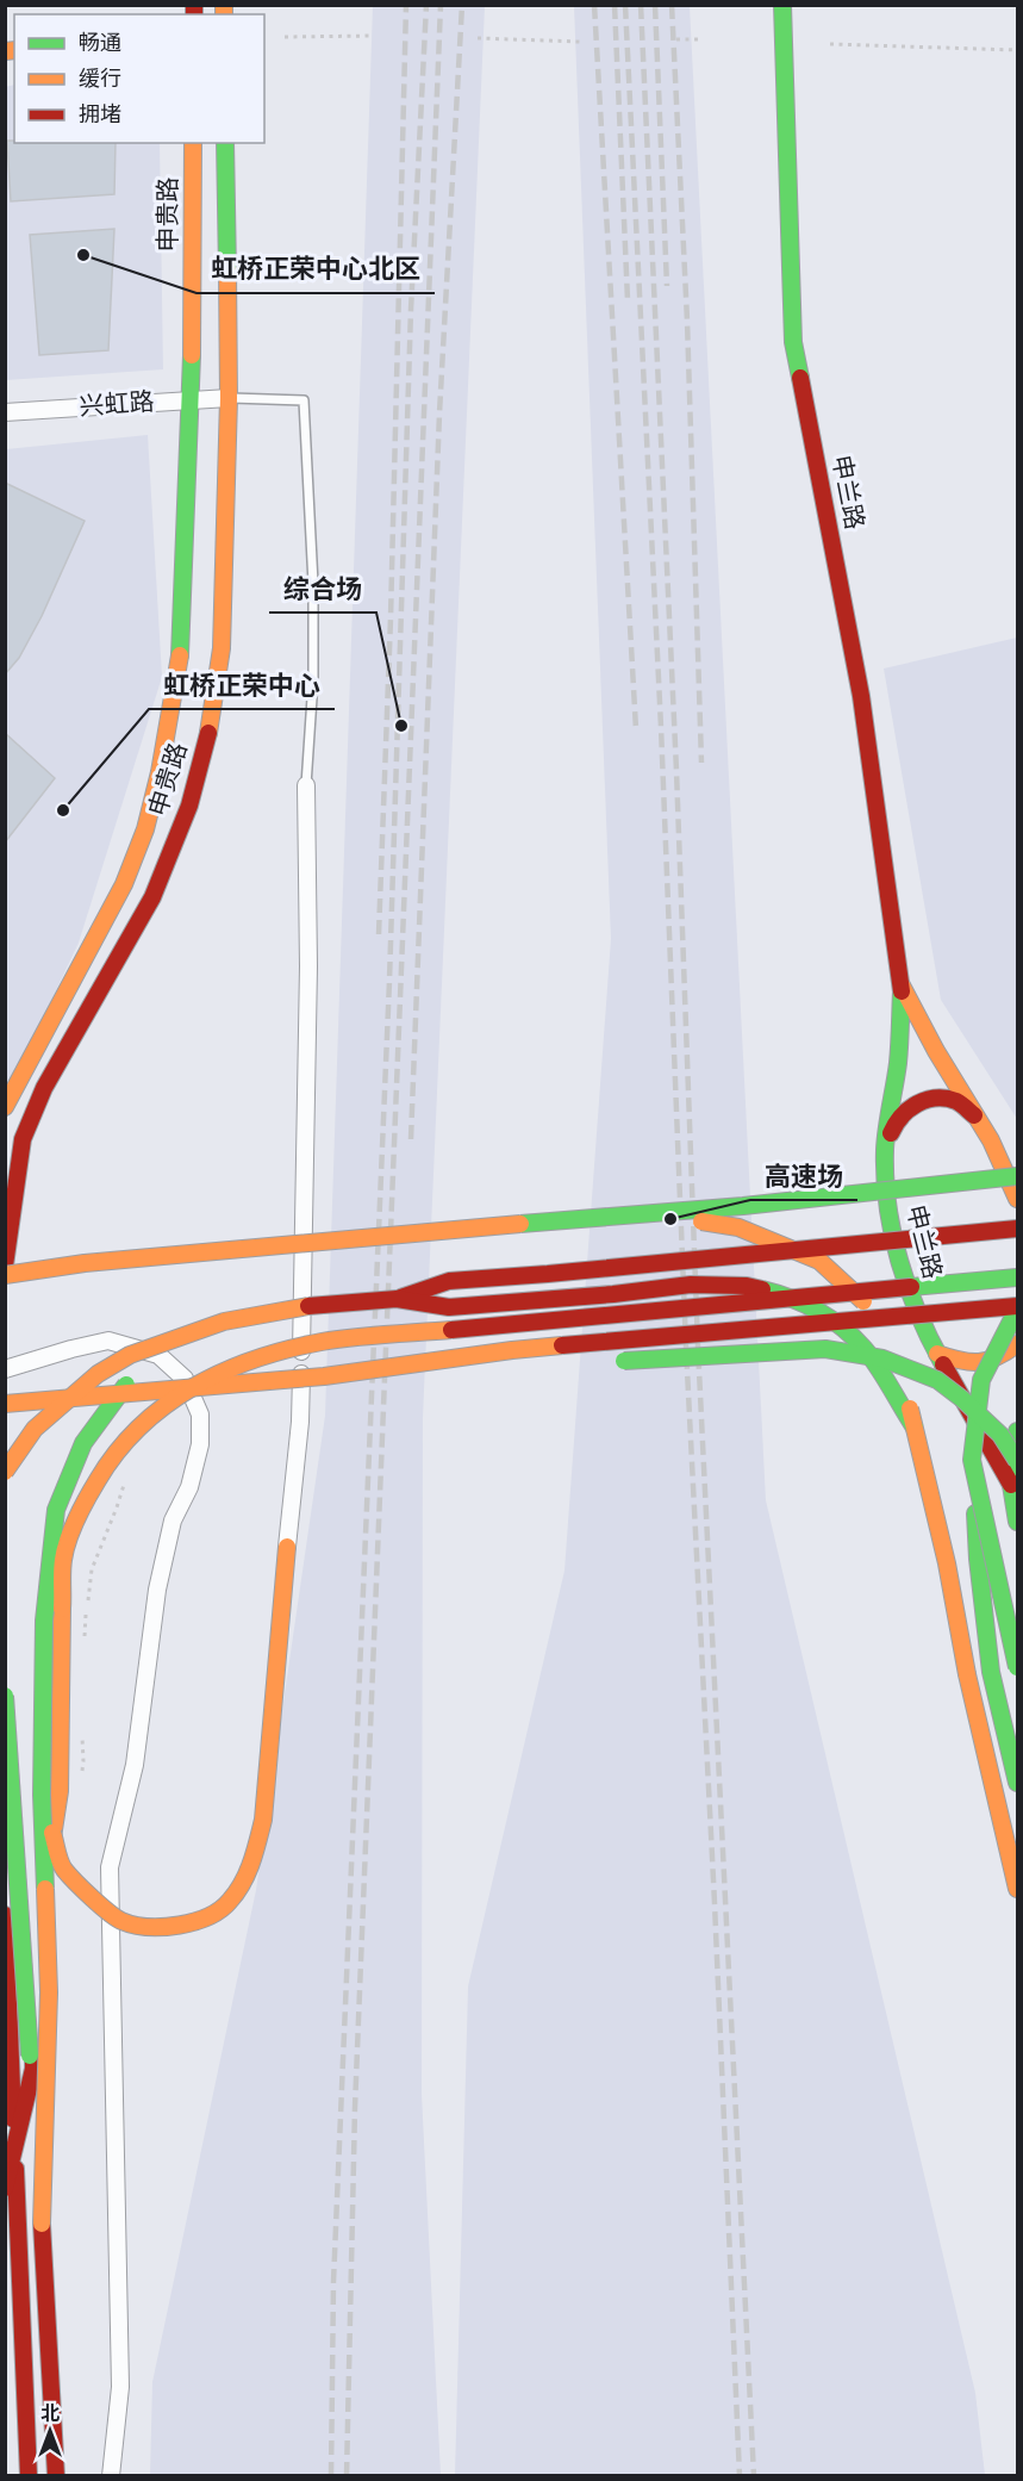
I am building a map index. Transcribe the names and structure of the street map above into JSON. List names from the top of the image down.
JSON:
{
  "streets": {
    "main road": ["申贵路", "申兰路"],
    "street": ["兴虹路"]
  },
  "crossings": [
    ["申贵路", "兴虹路"]
  ],
  "places": [
    "虹桥正荣中心北区",
    "综合场",
    "虹桥正荣中心",
    "高速场"
  ],
  "legend": ["畅通", "缓行", "拥堵"],
  "north": "top"
}
